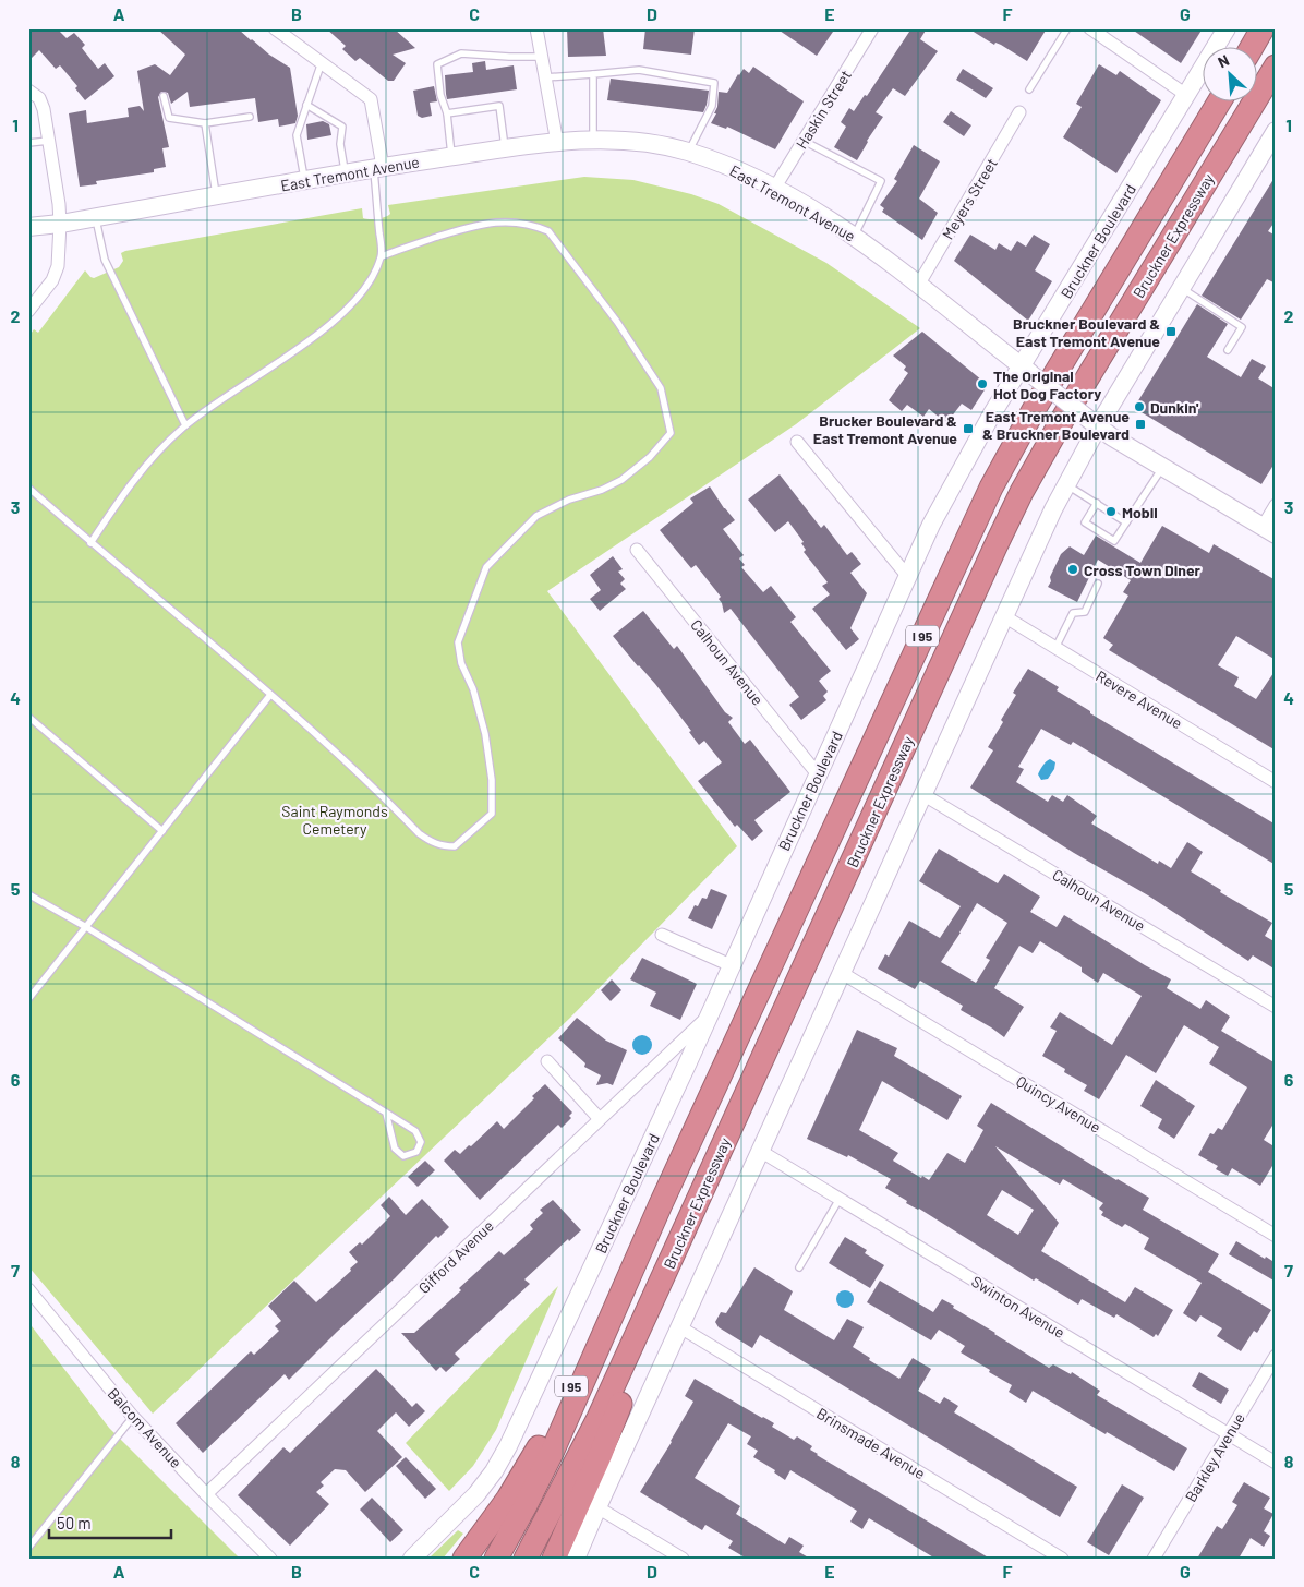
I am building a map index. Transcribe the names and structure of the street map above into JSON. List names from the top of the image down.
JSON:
{
  "streets": {
    "highway": ["Bruckner Expressway", "I 95"],
    "main road": ["East Tremont Avenue", "Bruckner Boulevard"],
    "street": [
      "Haskin Street",
      "Meyers Street",
      "Calhoun Avenue",
      "Revere Avenue",
      "Quincy Avenue",
      "Gifford Avenue",
      "Swinton Avenue",
      "Balcom Avenue",
      "Brinsmade Avenue",
      "Barkley Avenue"
    ]
  },
  "crossings": [
    ["Haskin Street", "East Tremont Avenue"],
    ["East Tremont Avenue", "Meyers Street"],
    ["East Tremont Avenue", "Bruckner Boulevard"],
    ["Bruckner Expressway", "I 95"],
    ["Bruckner Boulevard", "Calhoun Avenue"],
    ["Bruckner Boulevard", "Gifford Avenue"],
    ["Gifford Avenue", "Balcom Avenue"],
    ["Swinton Avenue", "Barkley Avenue"]
  ],
  "parks": ["Saint Raymonds Cemetery"],
  "places": {
    "transit": ["Bruckner Boulevard & East Tremont Avenue", "East Tremont Avenue & Bruckner Boulevard", "Brucker Boulevard & East Tremont Avenue"],
    "other": [
      "The Original Hot Dog Factory",
      "Dunkin'",
      "Mobil",
      "Cross Town Diner"
    ]
  },
  "scale_bar": "50 m",
  "north": "top left",
  "grid": {
    "columns": [
      "A",
      "B",
      "C",
      "D",
      "E",
      "F",
      "G"
    ],
    "rows": [
      "1",
      "2",
      "3",
      "4",
      "5",
      "6",
      "7",
      "8"
    ]
  }
}
